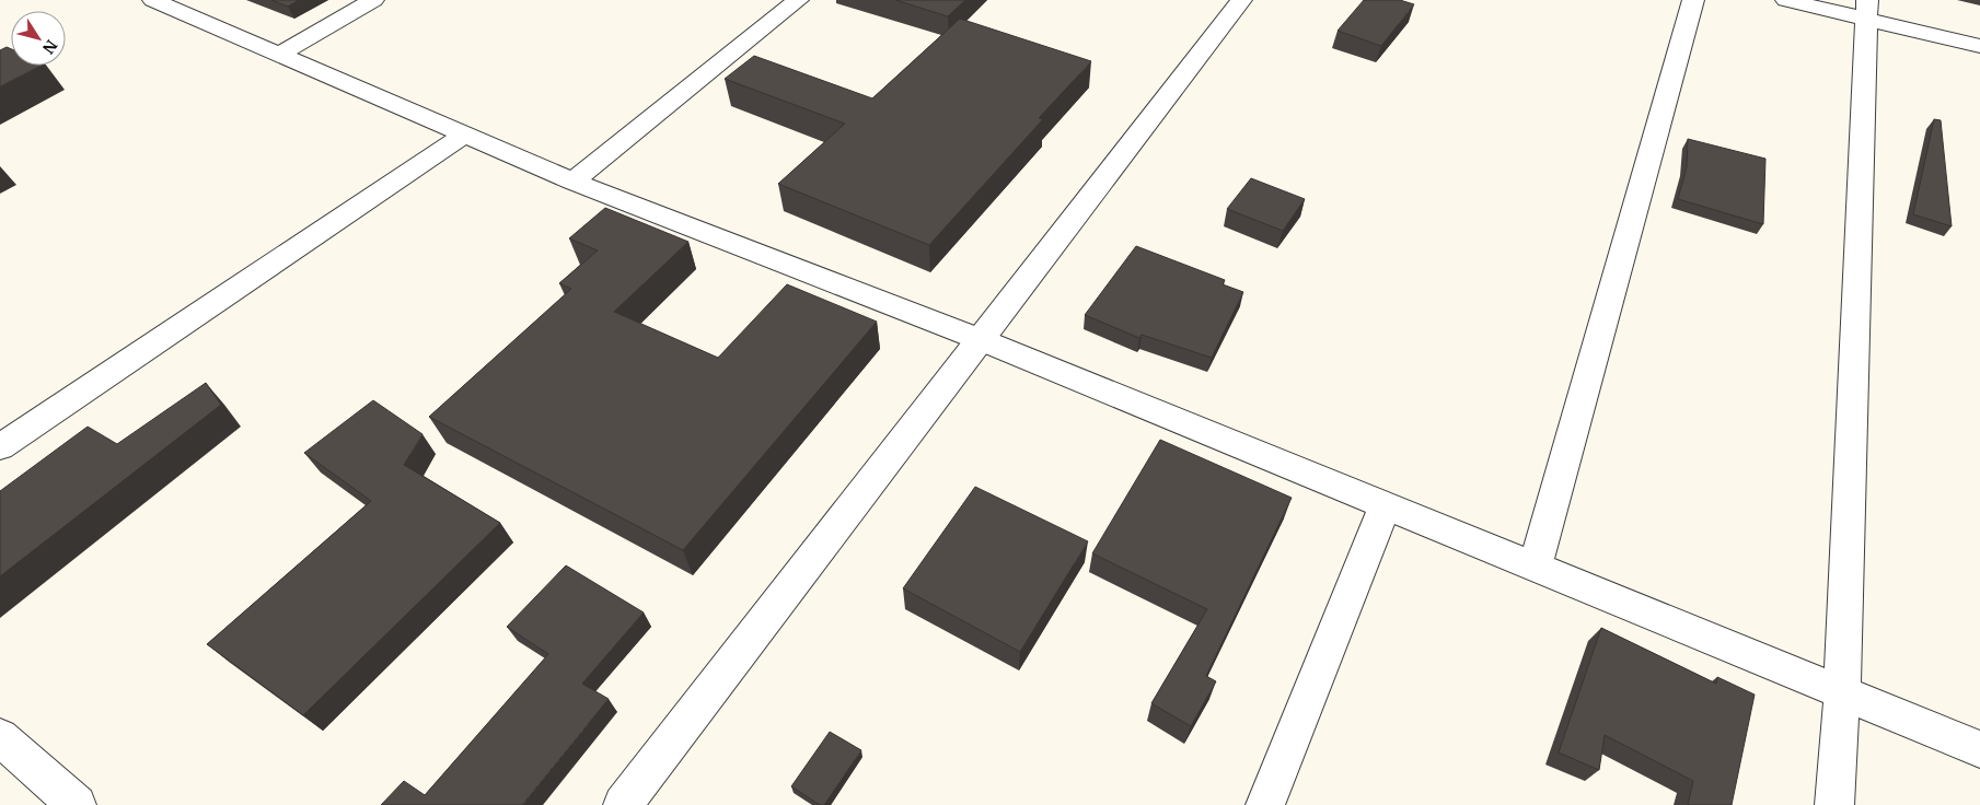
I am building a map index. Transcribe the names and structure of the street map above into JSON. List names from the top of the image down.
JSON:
{
  "north": "bottom right"
}
